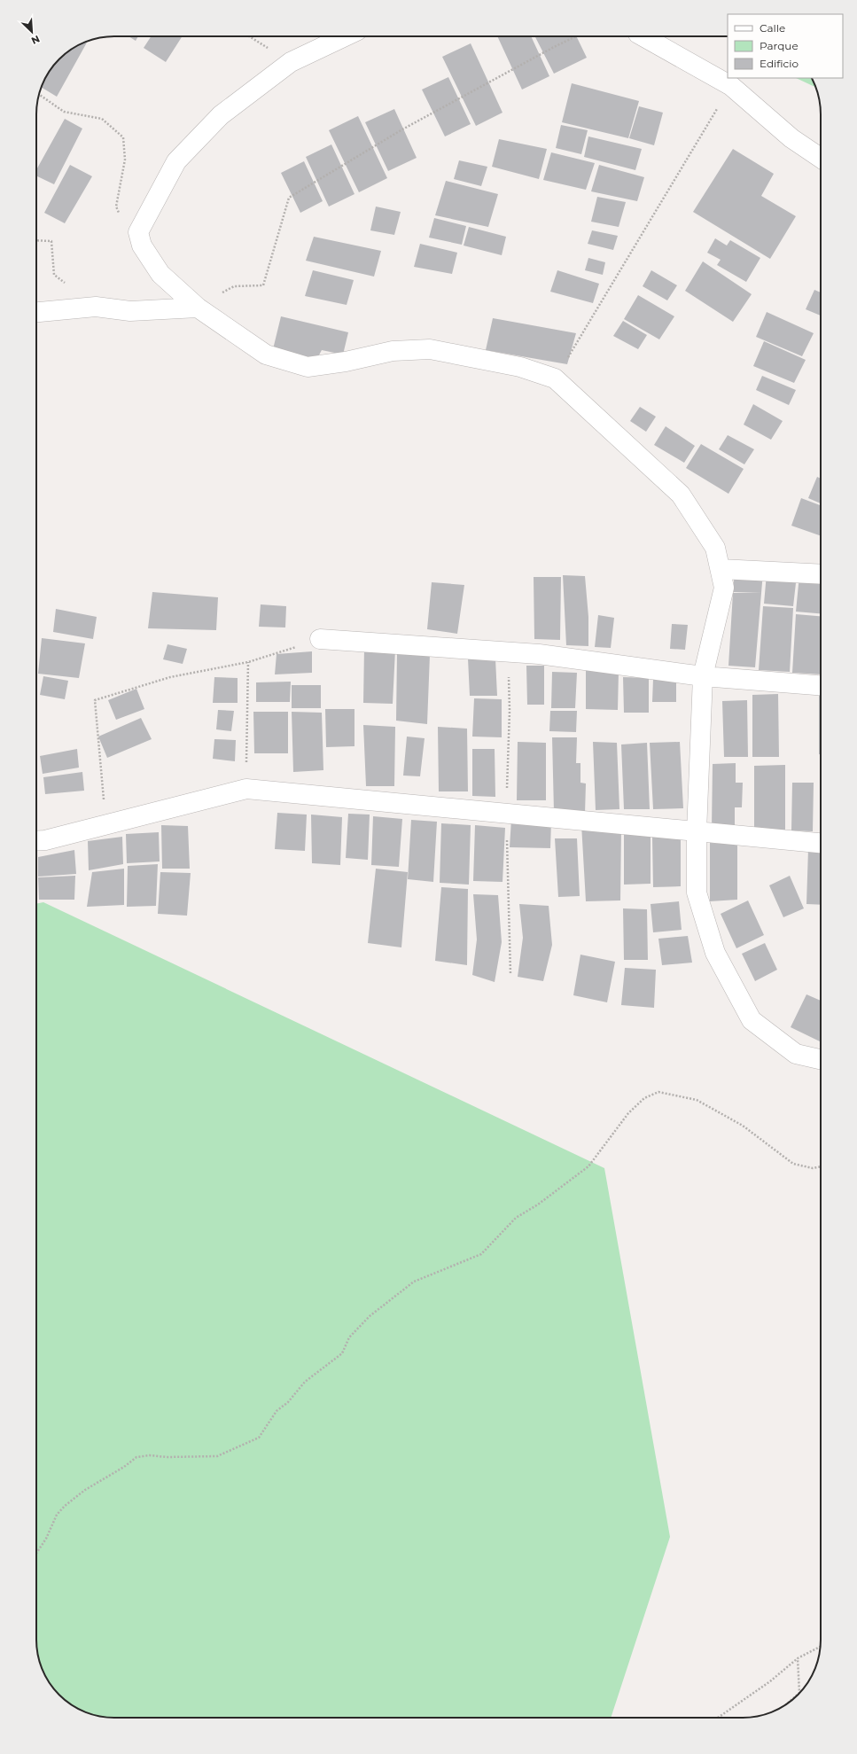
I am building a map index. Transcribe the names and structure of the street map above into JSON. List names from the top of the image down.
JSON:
{
  "legend": ["Calle", "Parque", "Edificio"],
  "north": "bottom right"
}
